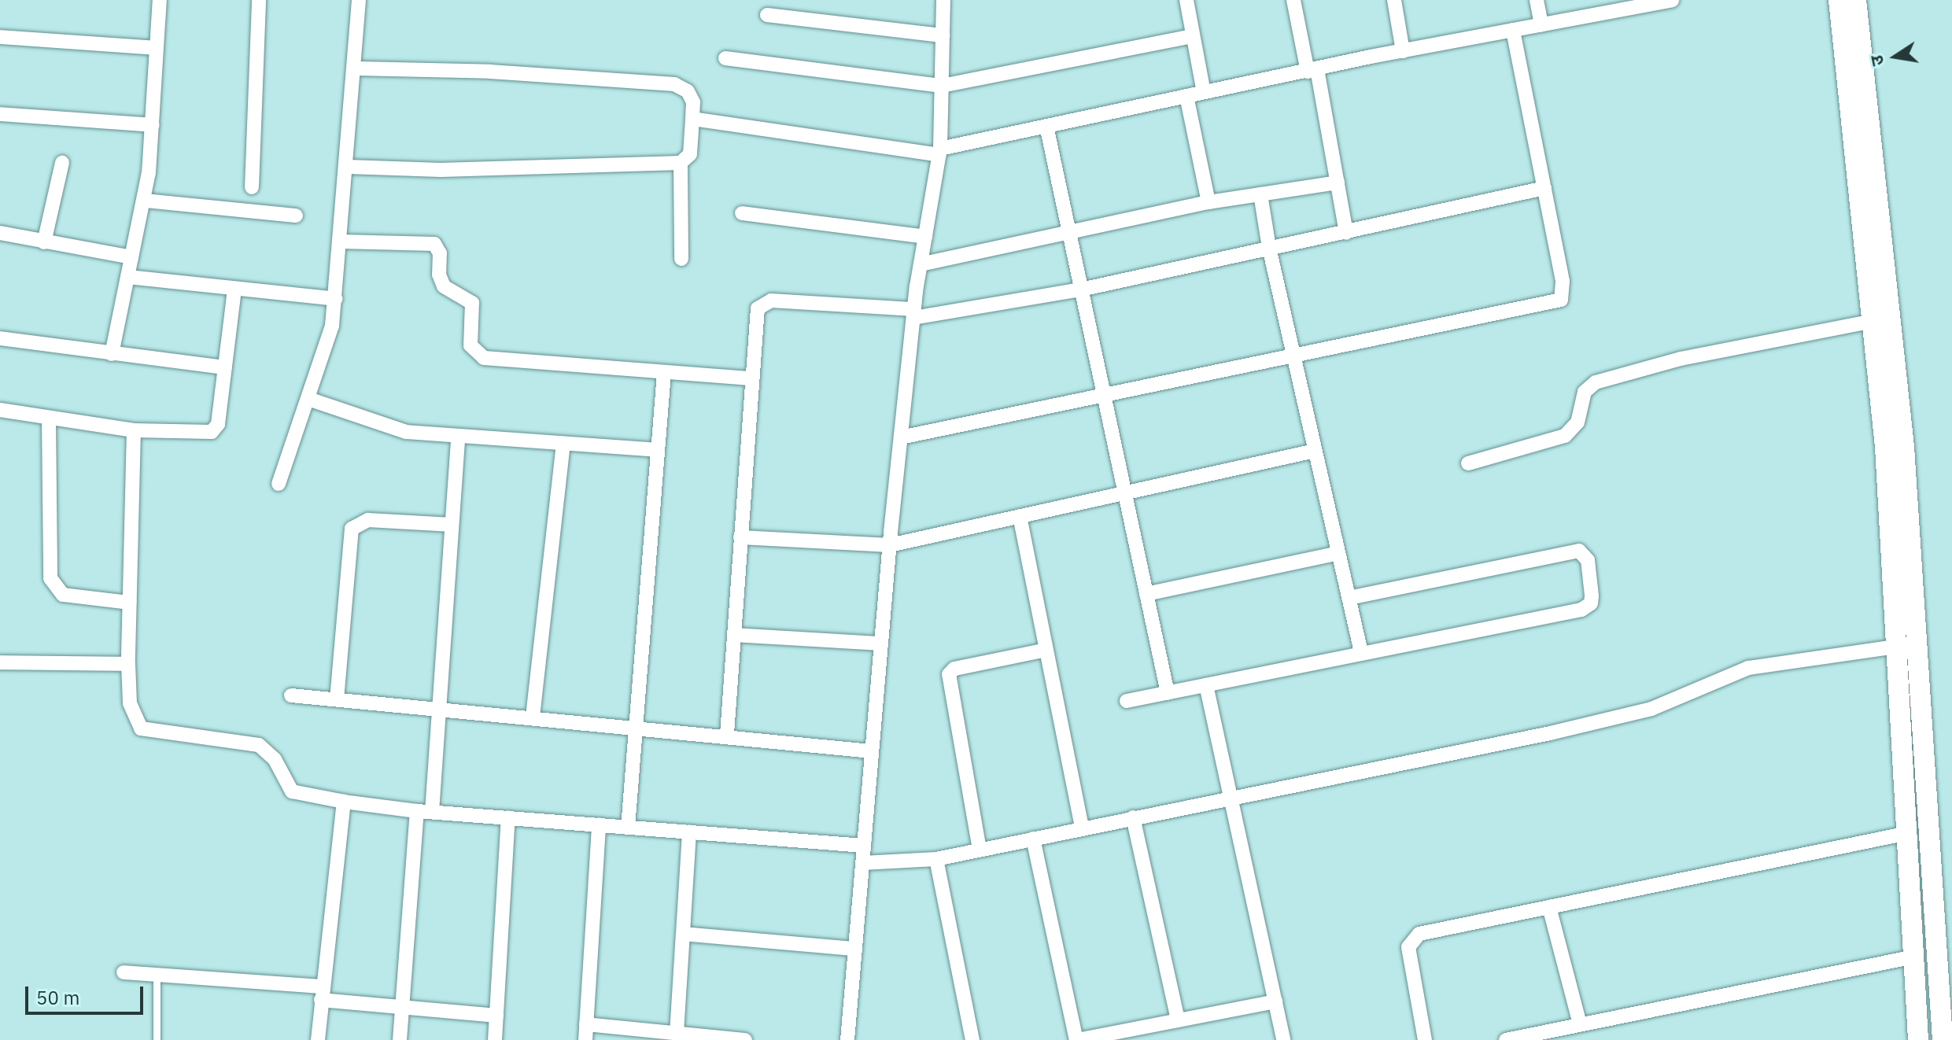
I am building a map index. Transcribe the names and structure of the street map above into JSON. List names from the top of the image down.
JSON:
{
  "scale_bar": "50 m",
  "north": "left"
}
